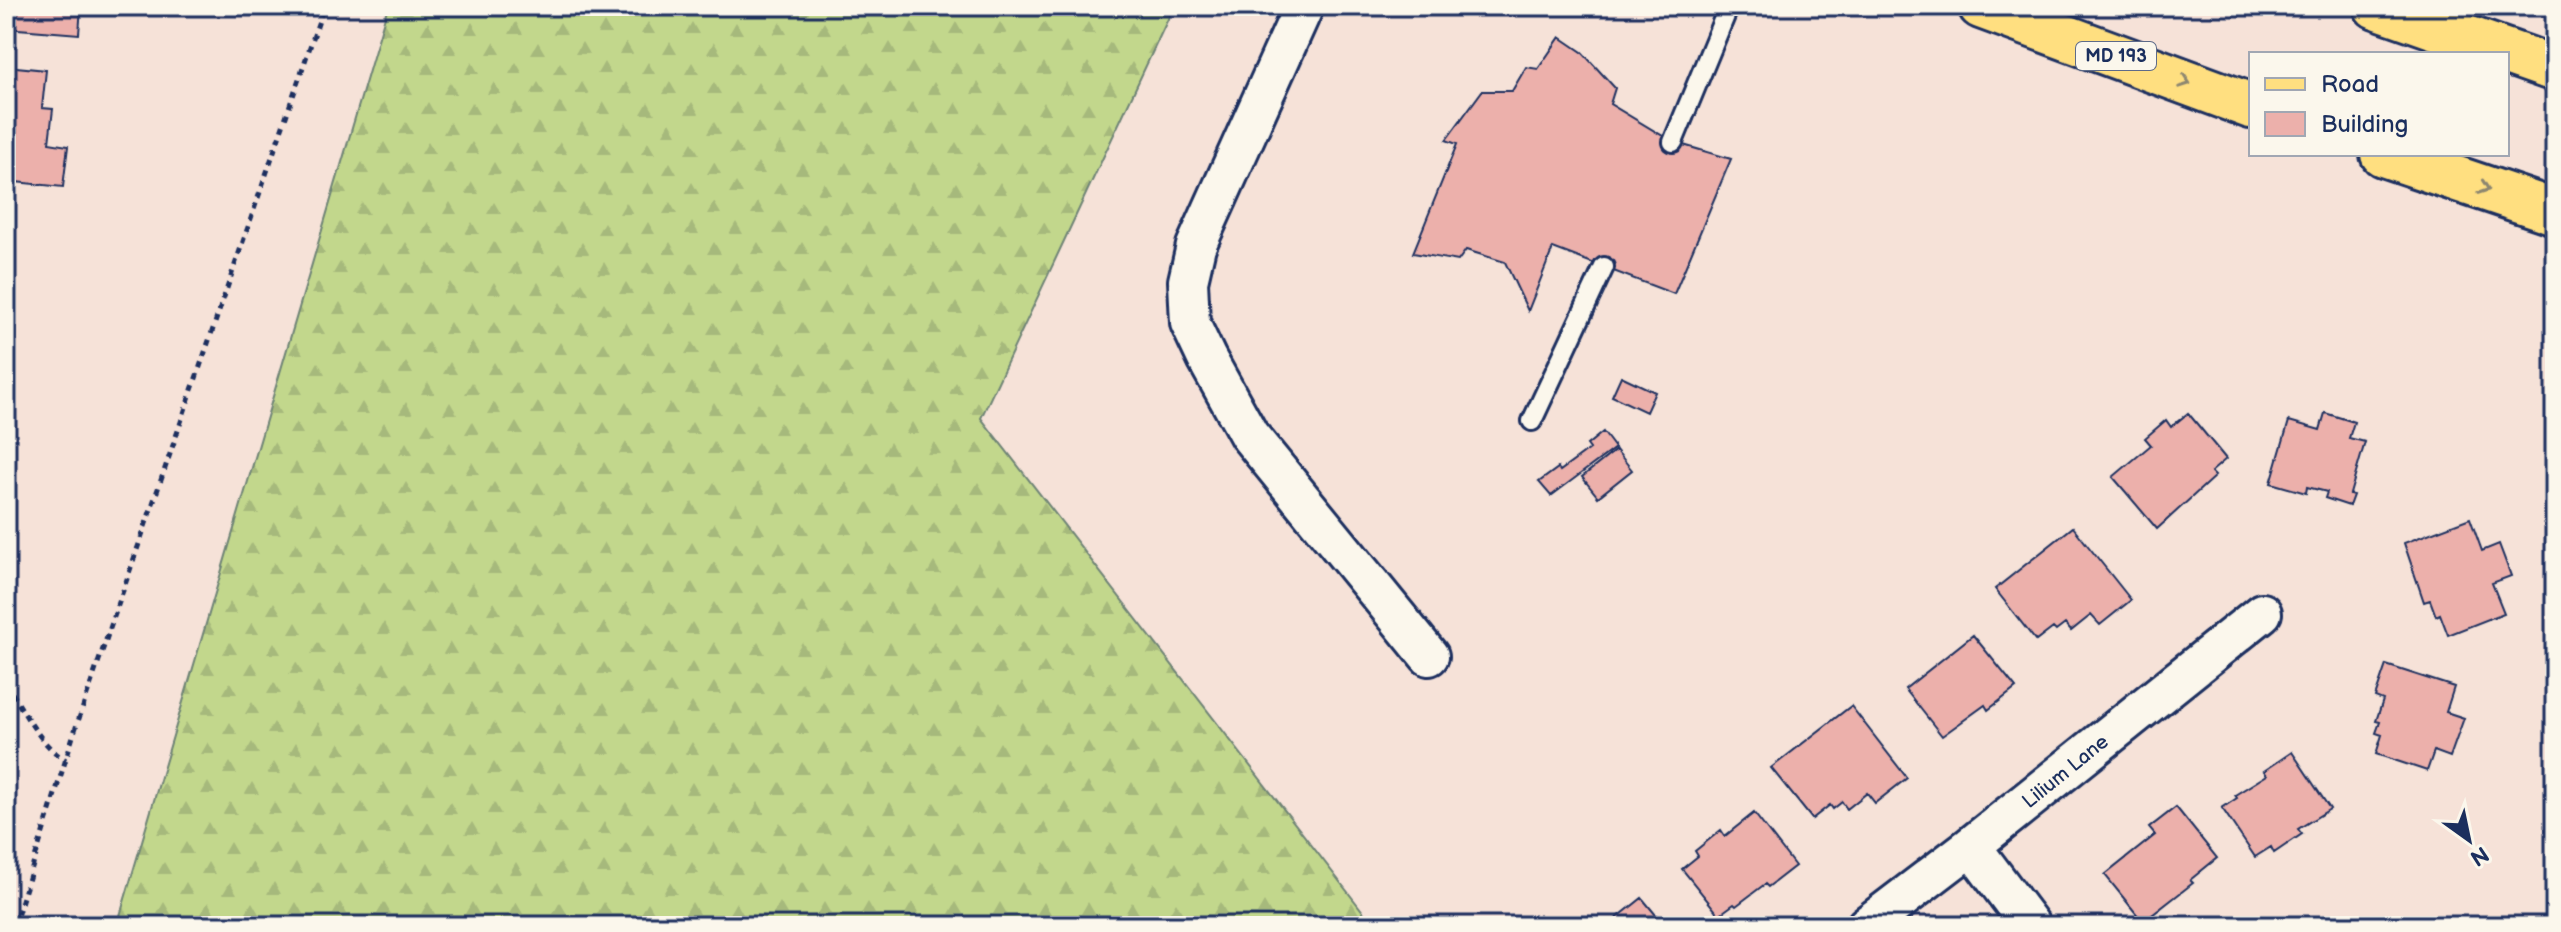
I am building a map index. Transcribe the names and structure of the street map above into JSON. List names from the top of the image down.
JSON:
{
  "streets": {
    "main road": ["MD 193"],
    "street": ["Lilium Lane"]
  },
  "legend": ["Road", "Building"],
  "north": "bottom right"
}
